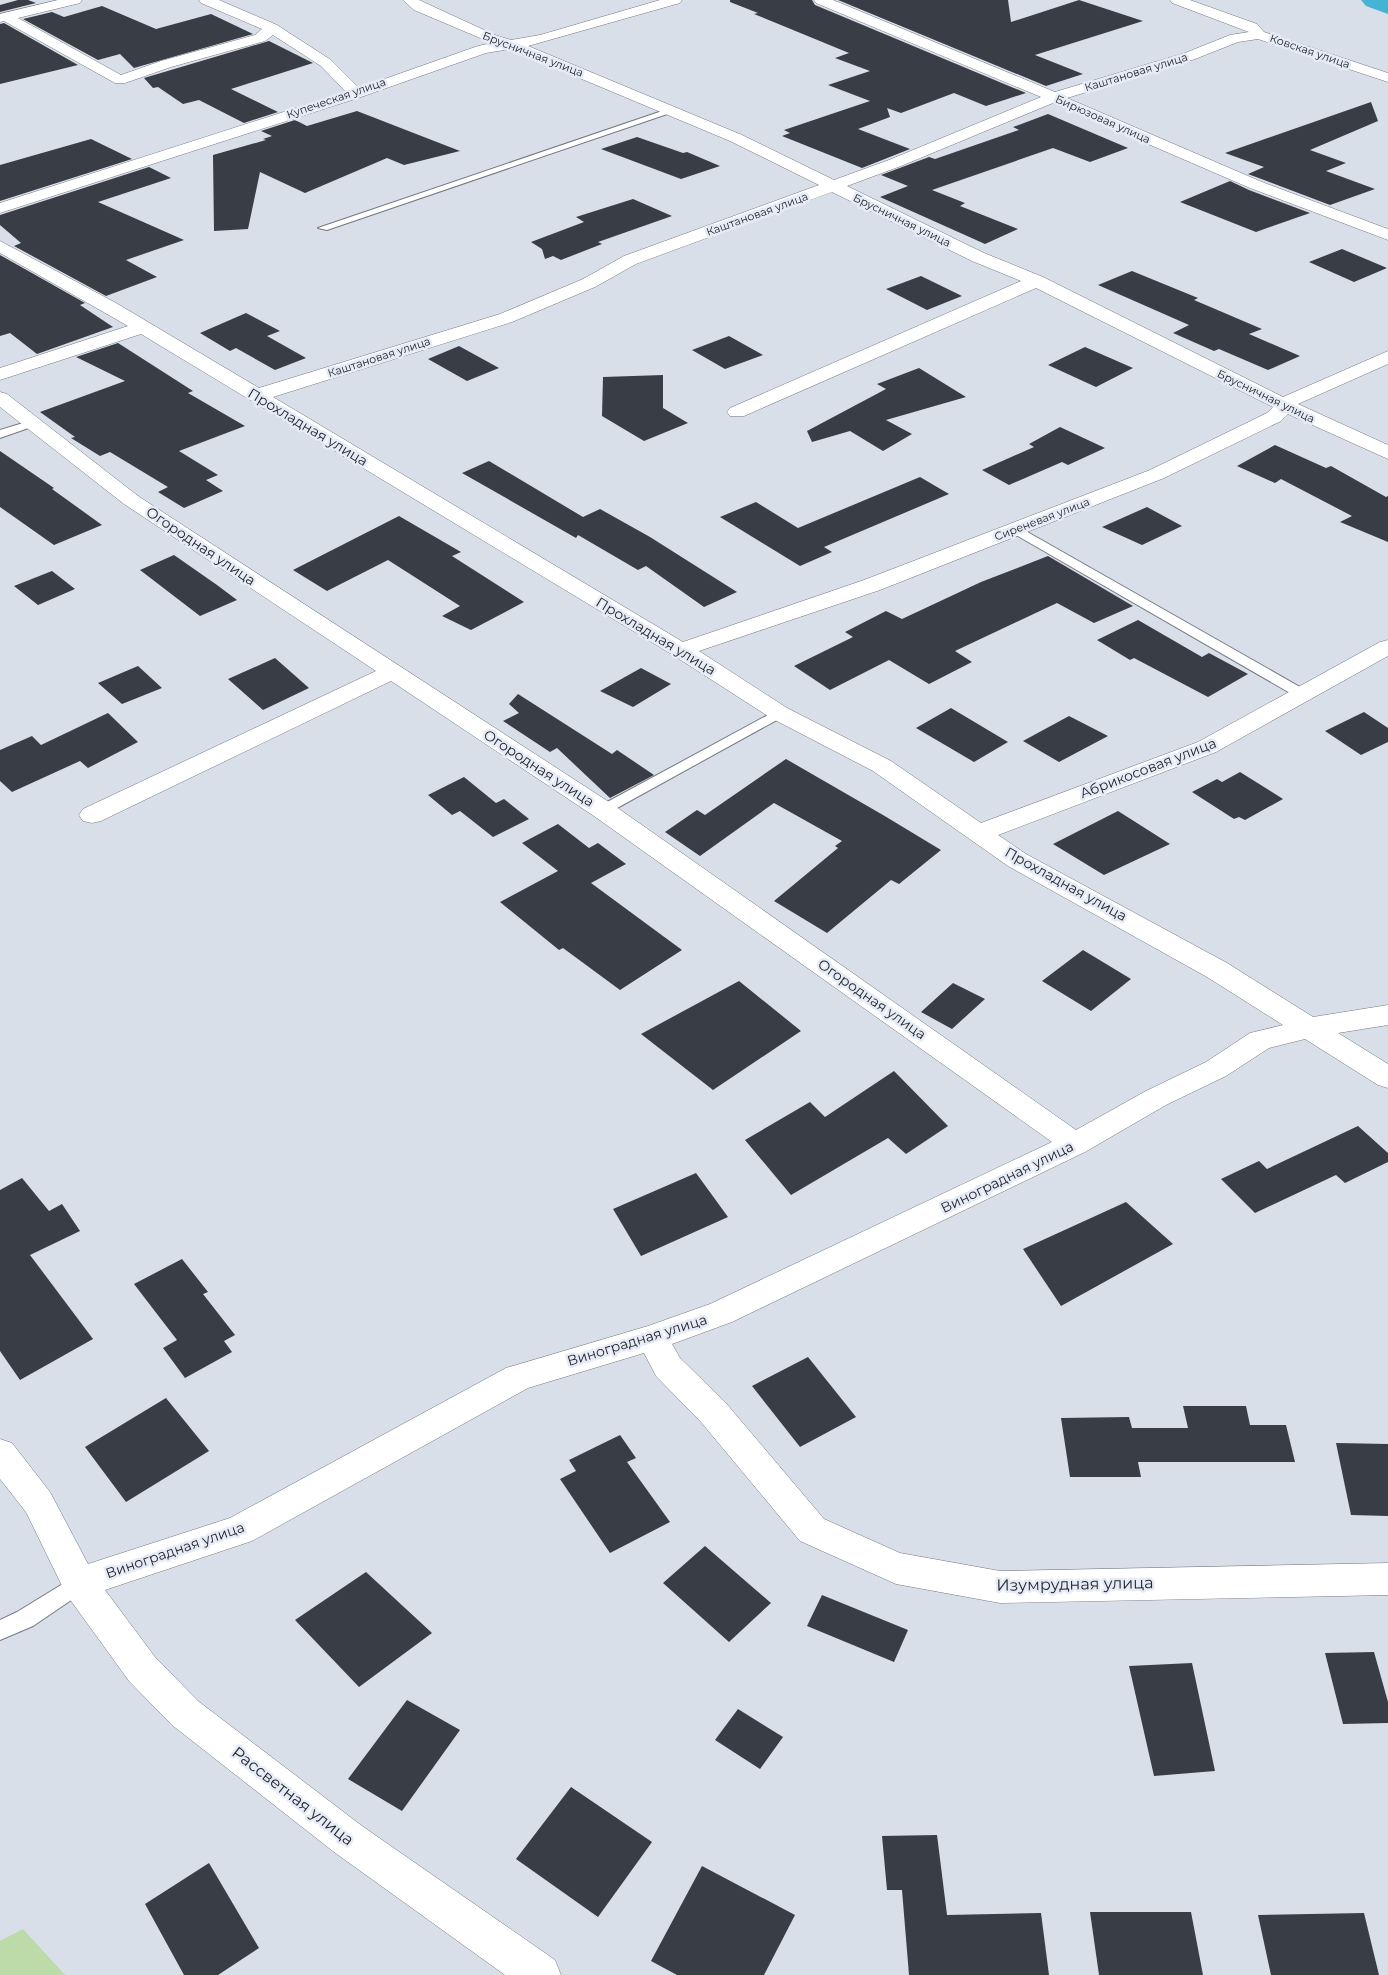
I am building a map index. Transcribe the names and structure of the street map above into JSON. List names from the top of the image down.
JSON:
{
  "streets": {
    "street": [
      "Ковская улица",
      "Брусничная улица",
      "Каштановая улица",
      "Купеческая улица",
      "Бирюзовая улица",
      "Прохладная улица",
      "Сиреневая улица",
      "Огородная улица",
      "Абрикосовая улица",
      "Виноградная улица",
      "Изумрудная улица",
      "Рассветная улица"
    ]
  },
  "crossings": [
    ["Ковская улица", "Каштановая улица"],
    ["Брусничная улица", "Каштановая улица"],
    ["Брусничная улица", "Купеческая улица"],
    ["Брусничная улица", "Сиреневая улица"],
    ["Каштановая улица", "Бирюзовая улица"],
    ["Каштановая улица", "Прохладная улица"],
    ["Прохладная улица", "Сиреневая улица"],
    ["Прохладная улица", "Абрикосовая улица"],
    ["Прохладная улица", "Виноградная улица"],
    ["Огородная улица", "Виноградная улица"],
    ["Виноградная улица", "Изумрудная улица"],
    ["Виноградная улица", "Рассветная улица"]
  ]
}
